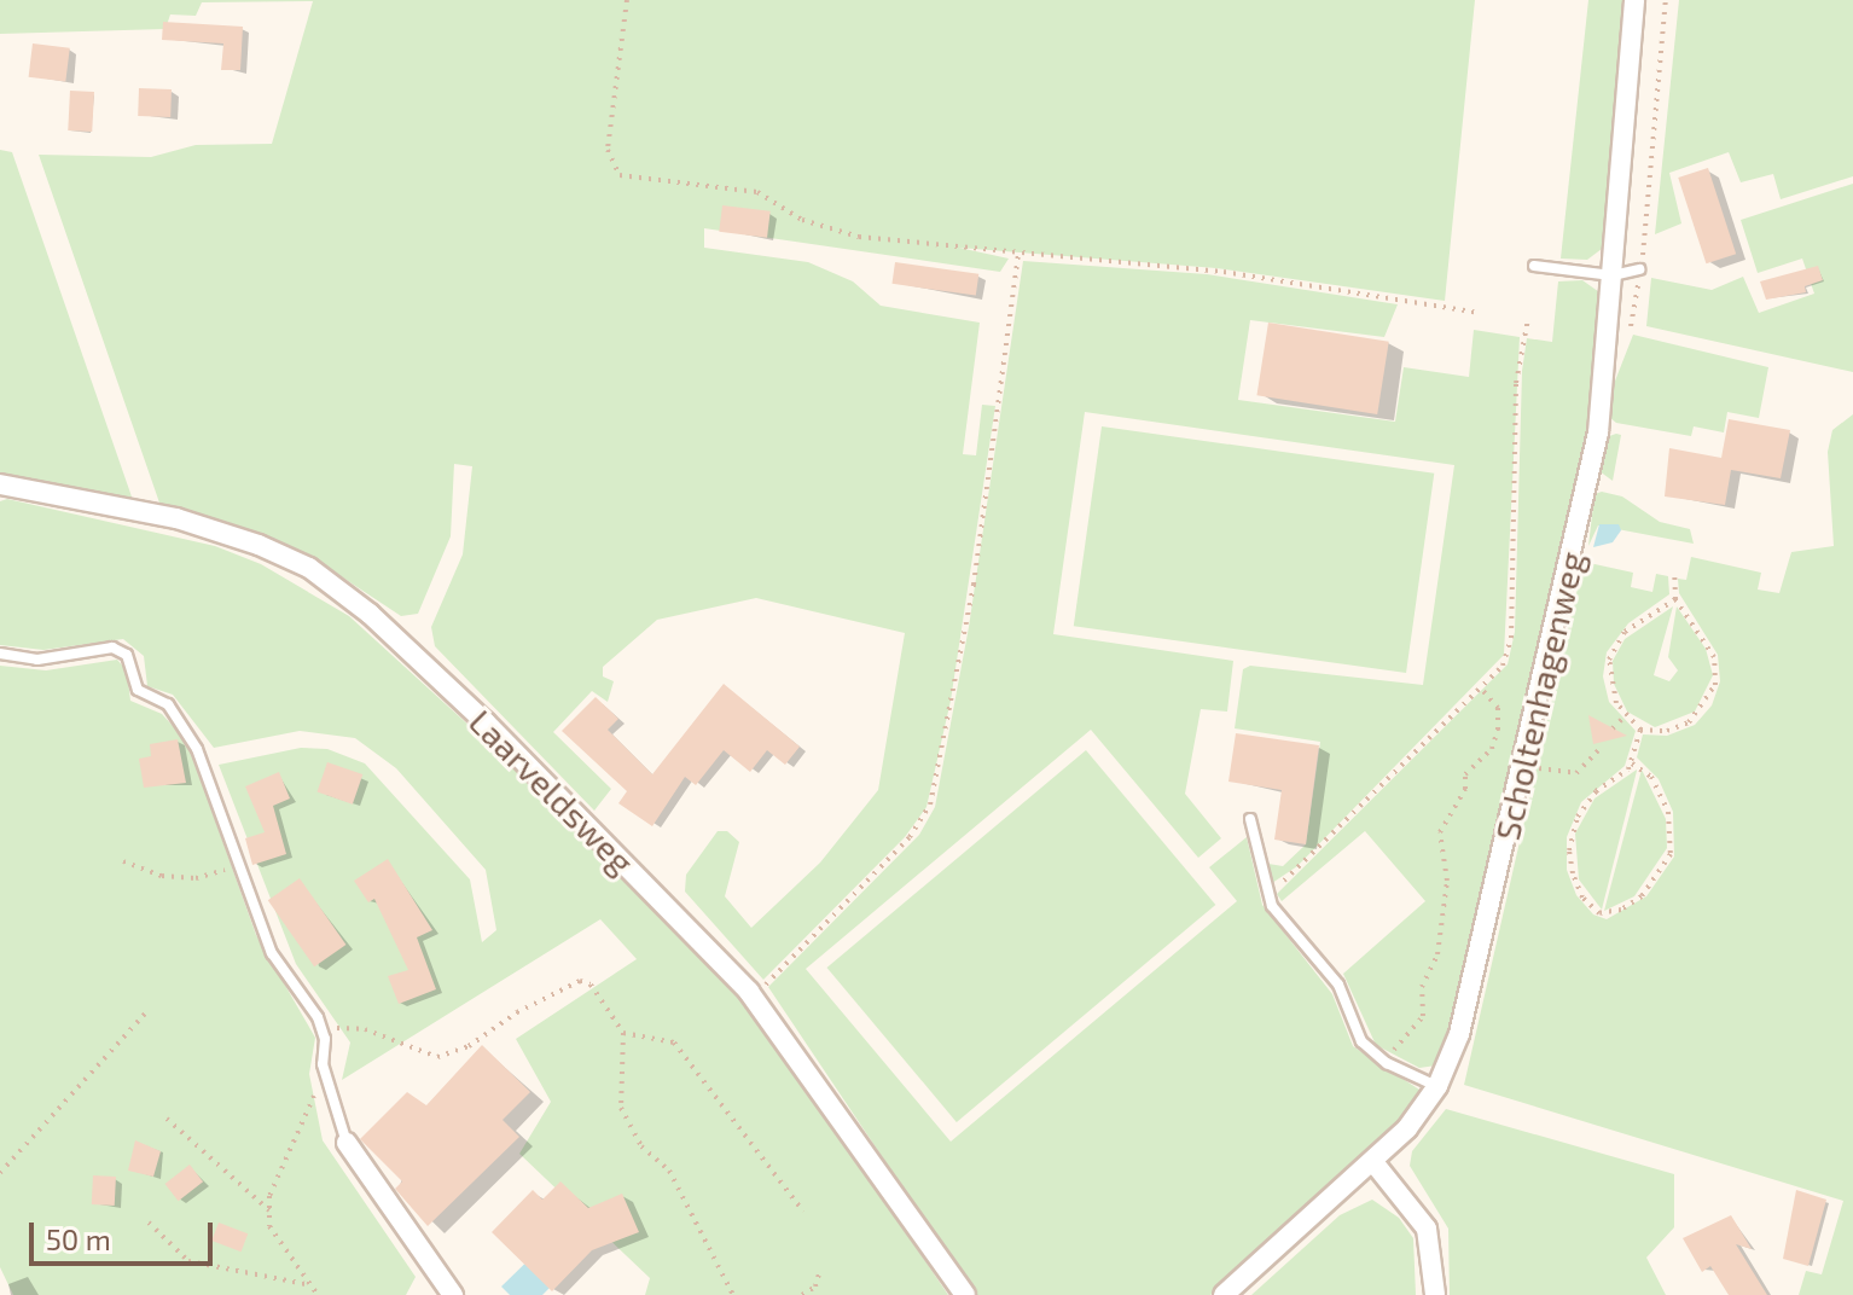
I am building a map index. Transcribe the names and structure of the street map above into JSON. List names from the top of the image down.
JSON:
{
  "streets": {
    "street": ["Scholtenhagenweg", "Laarveldsweg"]
  },
  "scale_bar": "50 m"
}
